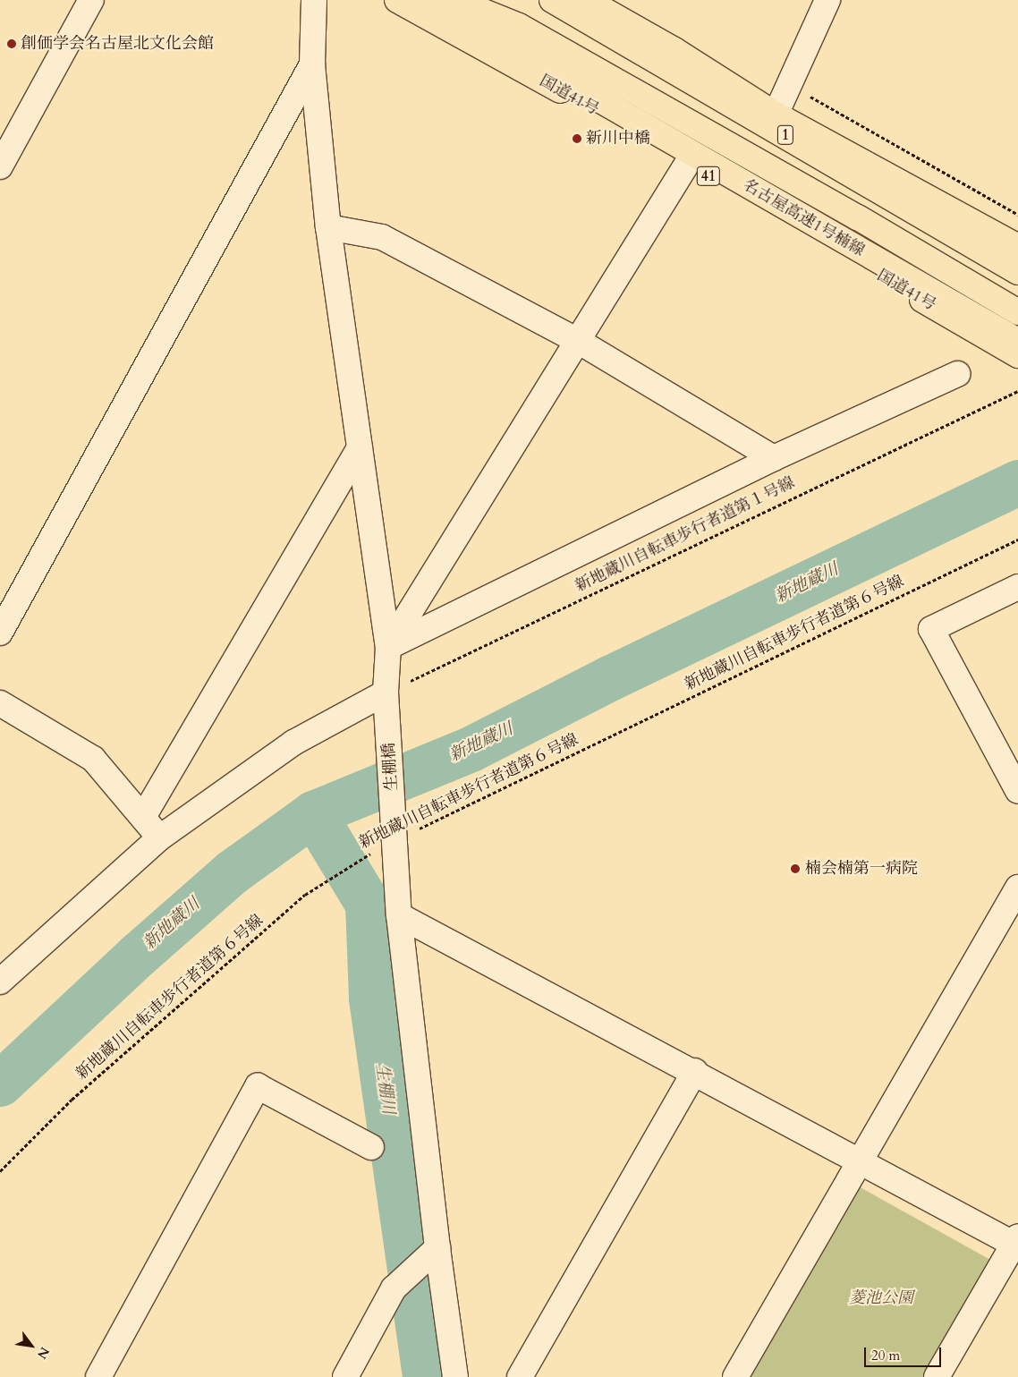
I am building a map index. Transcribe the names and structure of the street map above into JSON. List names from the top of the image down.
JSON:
{
  "streets": {
    "highway": [
      "国道41号",
      "1",
      "41",
      "名古屋高速1号楠線"
    ],
    "street": ["生棚橋"],
    "path": ["新地蔵川自転車歩行者道第１号線", "新地蔵川自転車歩行者道第６号線"]
  },
  "crossings": [
    ["新地蔵川自転車歩行者道第１号線", "生棚橋"],
    ["新地蔵川自転車歩行者道第６号線", "生棚橋"]
  ],
  "water": ["新地蔵川", "生棚川"],
  "parks": ["菱池公園"],
  "places": ["創価学会名古屋北文化会館", "新川中橋", "楠会楠第一病院"],
  "scale_bar": "20 m",
  "north": "bottom right"
}
